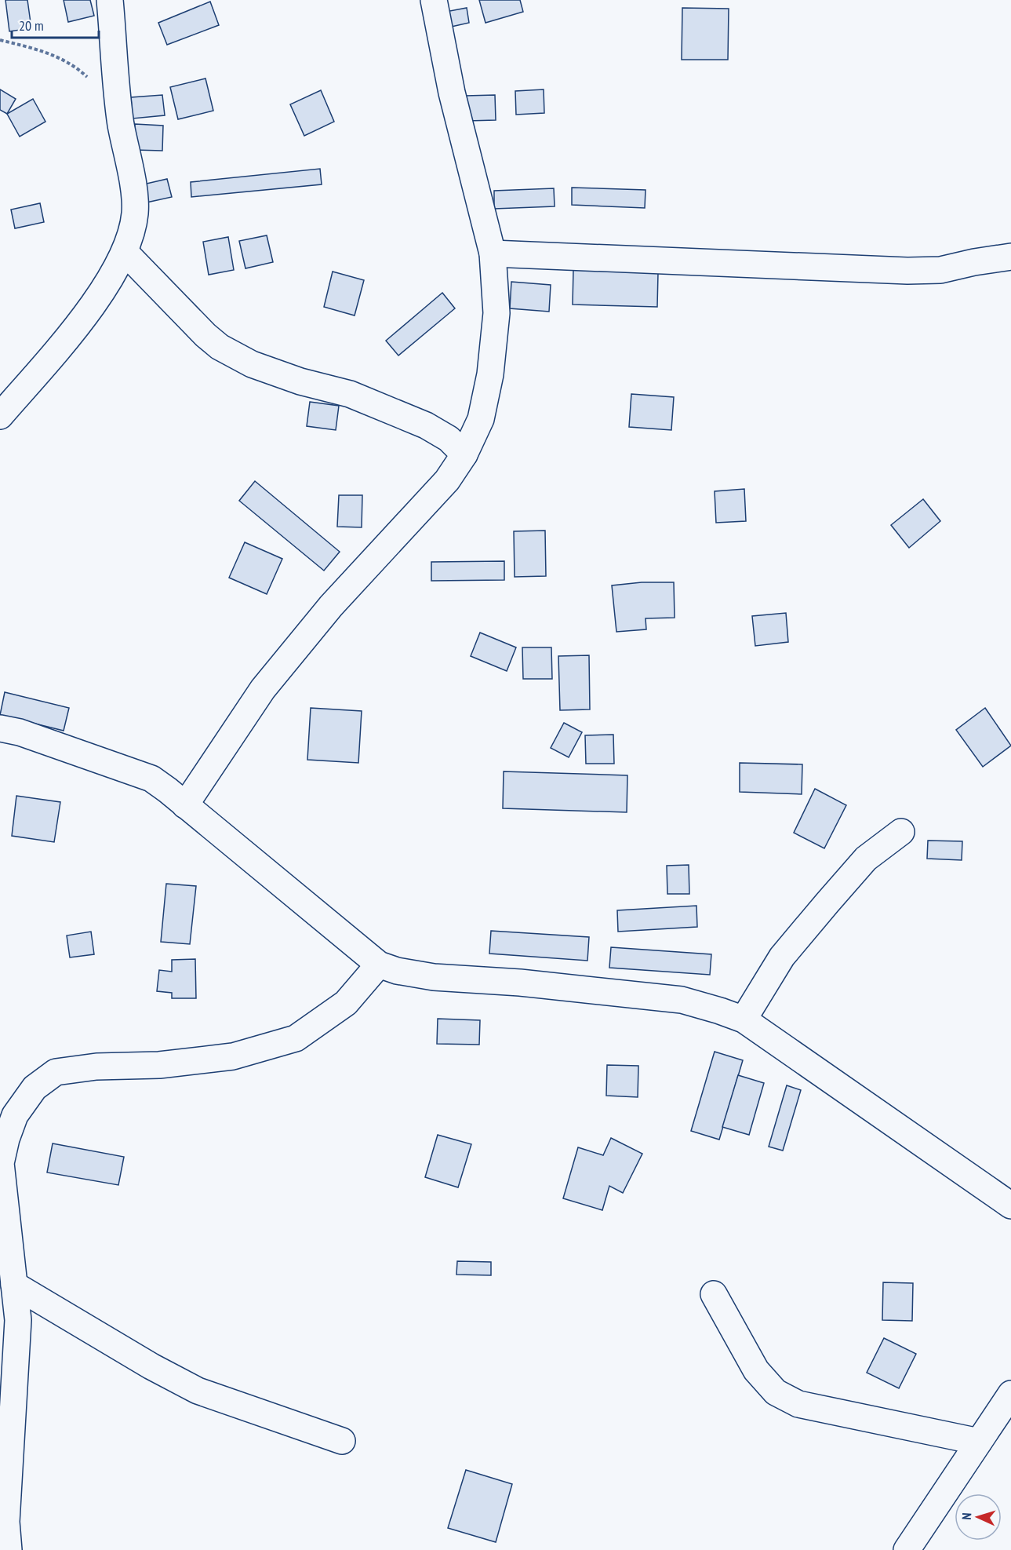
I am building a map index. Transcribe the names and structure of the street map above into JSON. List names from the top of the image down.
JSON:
{
  "scale_bar": "20 m",
  "north": "left"
}
